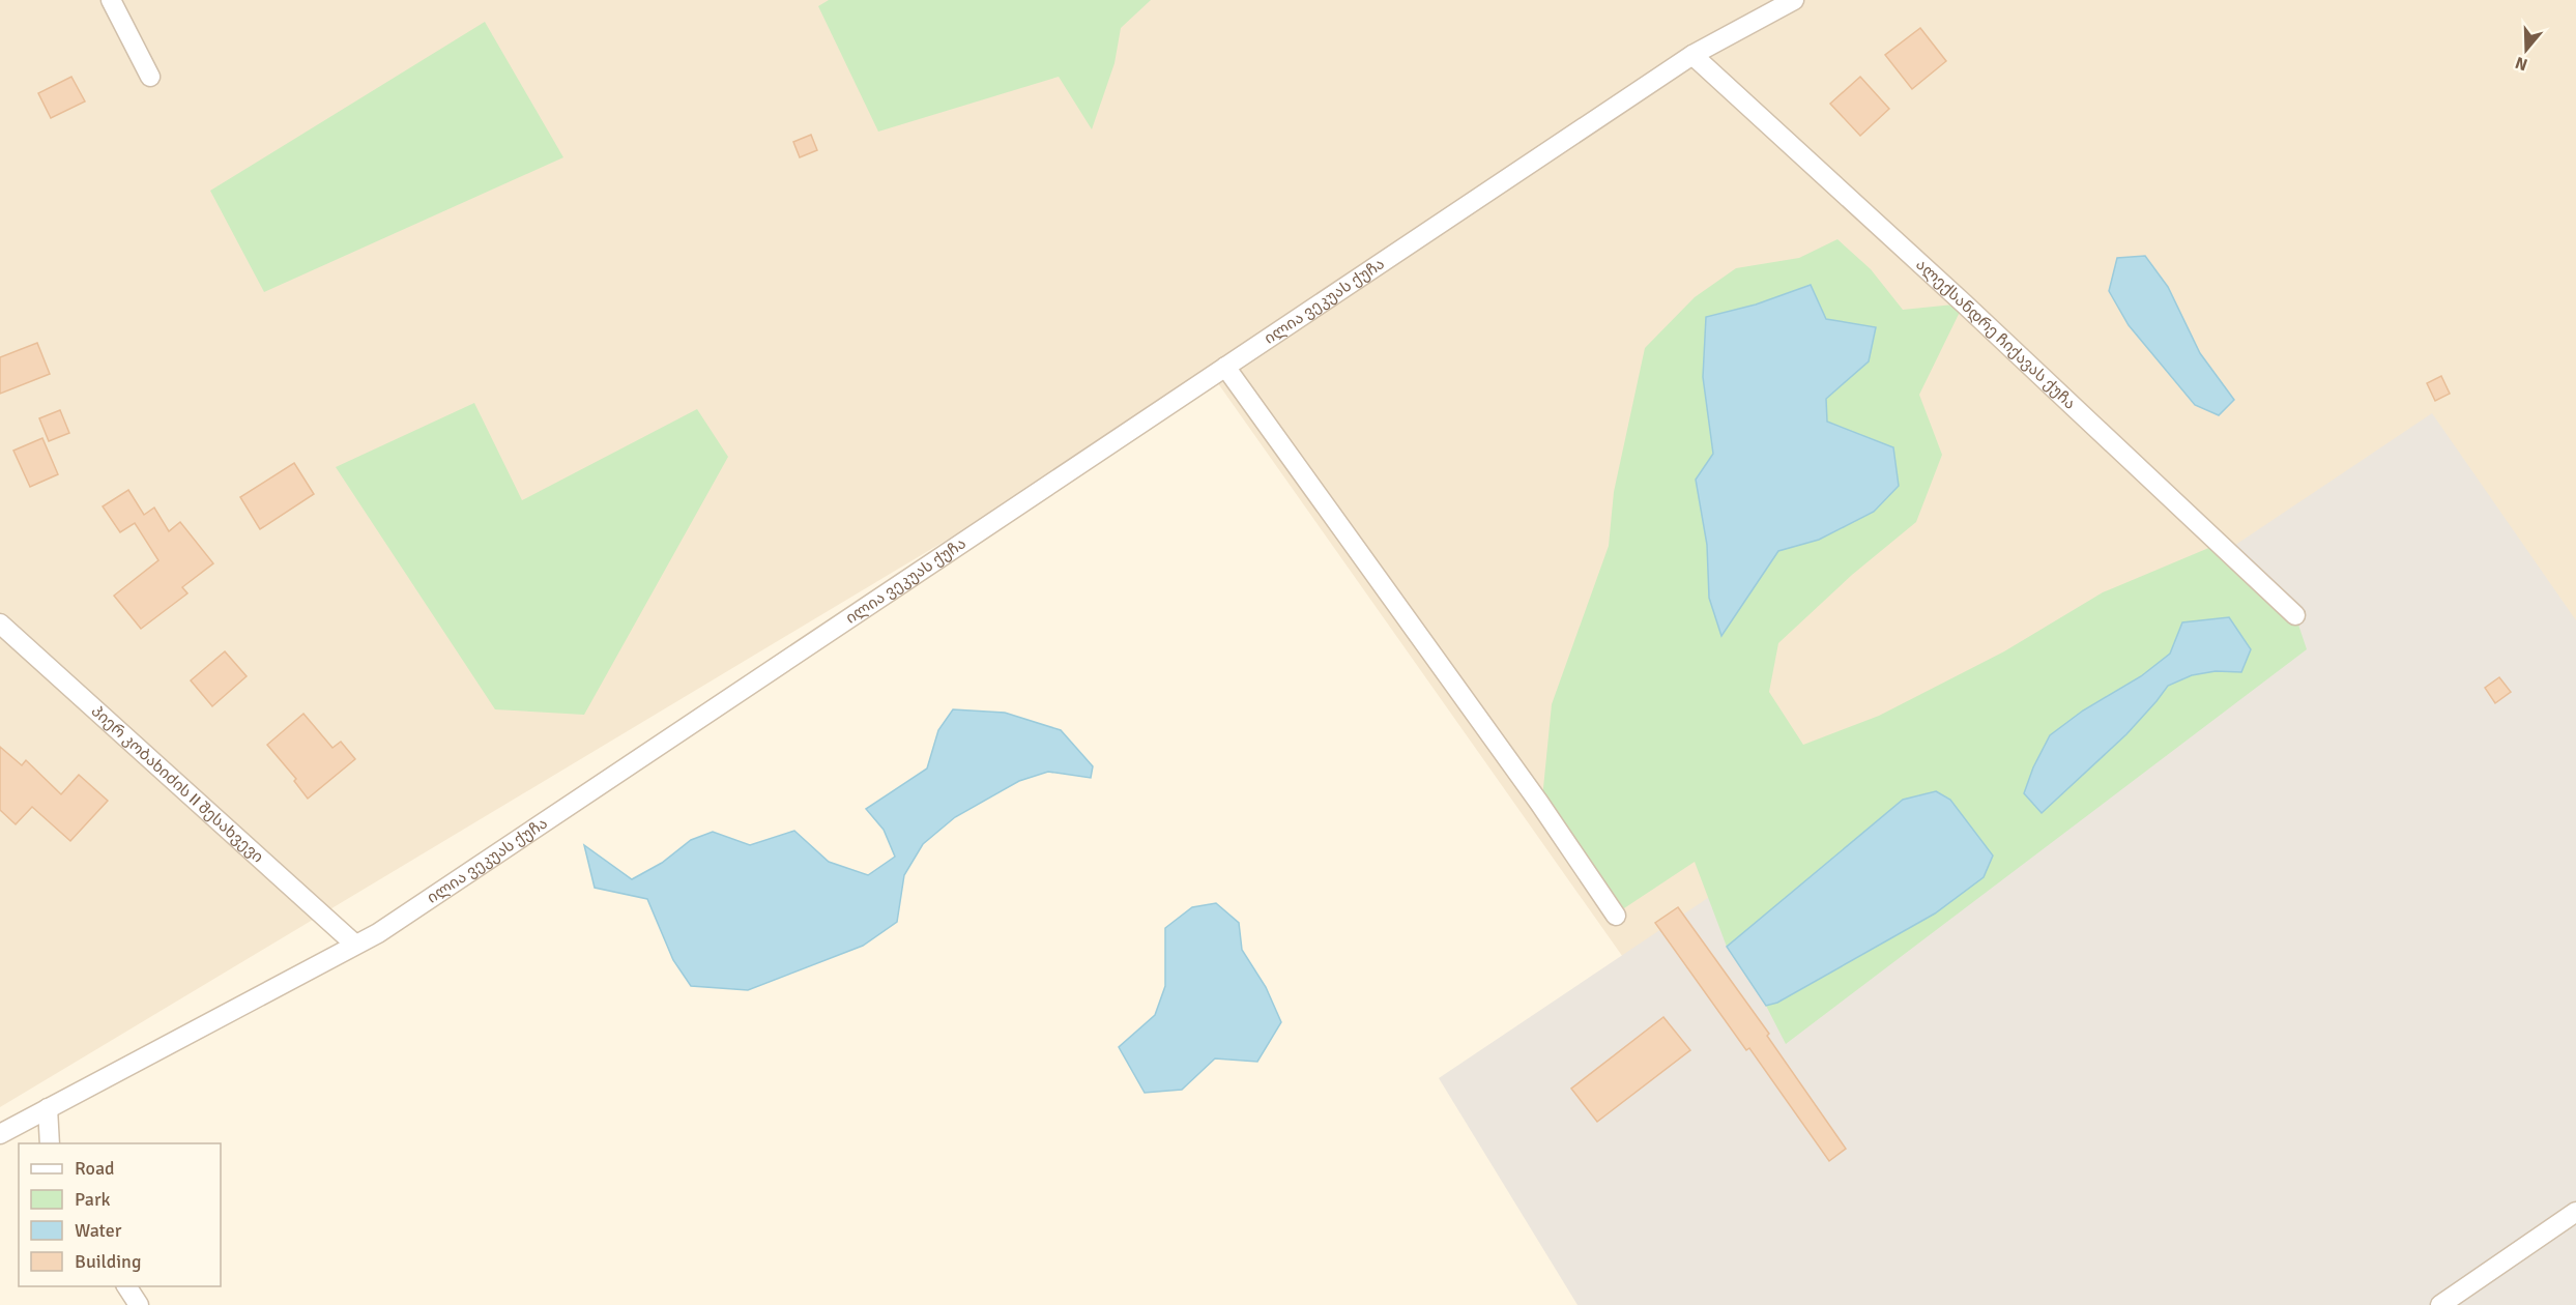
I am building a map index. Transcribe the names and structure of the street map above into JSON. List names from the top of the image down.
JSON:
{
  "streets": {
    "street": ["ილია ვეკუას ქუჩა", "ალექსანდრე ჩიქავას ქუჩა", "პიერ კობახიძის II შესახვევი"]
  },
  "crossings": [
    ["ილია ვეკუას ქუჩა", "ალექსანდრე ჩიქავას ქუჩა"],
    ["ილია ვეკუას ქუჩა", "პიერ კობახიძის II შესახვევი"]
  ],
  "legend": [
    "Road",
    "Park",
    "Water",
    "Building"
  ],
  "north": "bottom"
}
